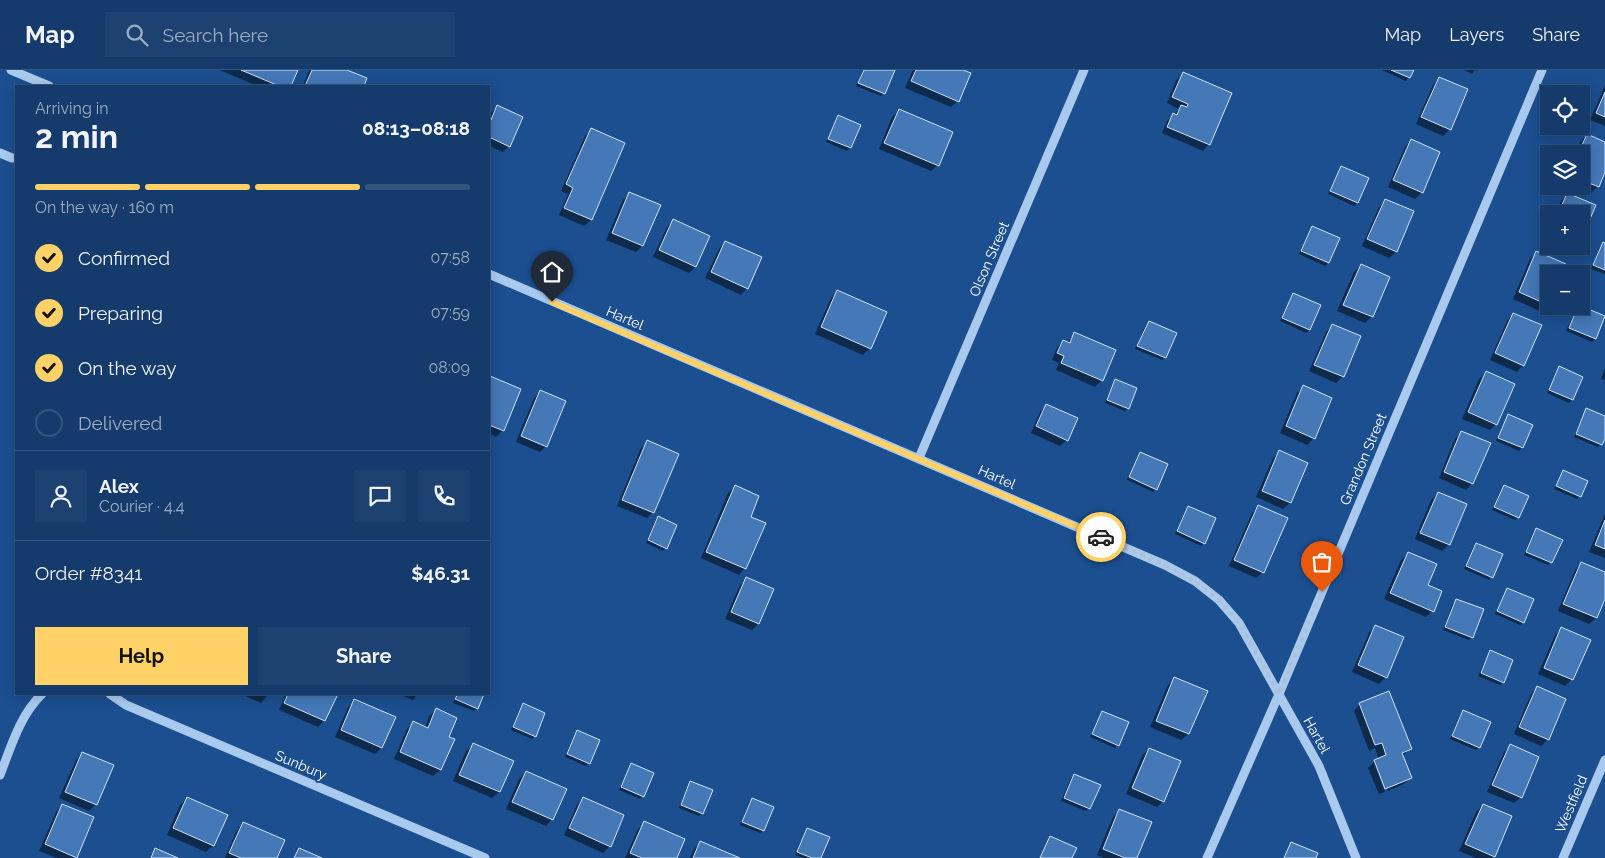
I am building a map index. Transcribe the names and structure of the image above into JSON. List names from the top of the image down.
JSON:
{
  "streets": {
    "street": [
      "Olson Street",
      "Hartel",
      "Grandon Street",
      "Sunbury",
      "Westfield"
    ]
  },
  "crossings": [
    ["Olson Street", "Hartel"],
    ["Hartel", "Grandon Street"]
  ],
  "page": {
    "header": "Map",
    "search": "Search here",
    "nav": ["Map", "Layers", "Share"],
    "map_buttons": ["+", "−"],
    "heading": ["2 min", "Arriving in", "08:13–08:18"],
    "panel": [
      "Alex",
      "Courier · 4.4",
      "Order #8341",
      "$46.31"
    ],
    "bar": "On the way · 160 m",
    "list": [
      ["Confirmed", "07:58"],
      ["Preparing", "07:59"],
      ["On the way", "08:09"],
      "Delivered"
    ],
    "buttons": ["Help", "Share"]
  }
}
